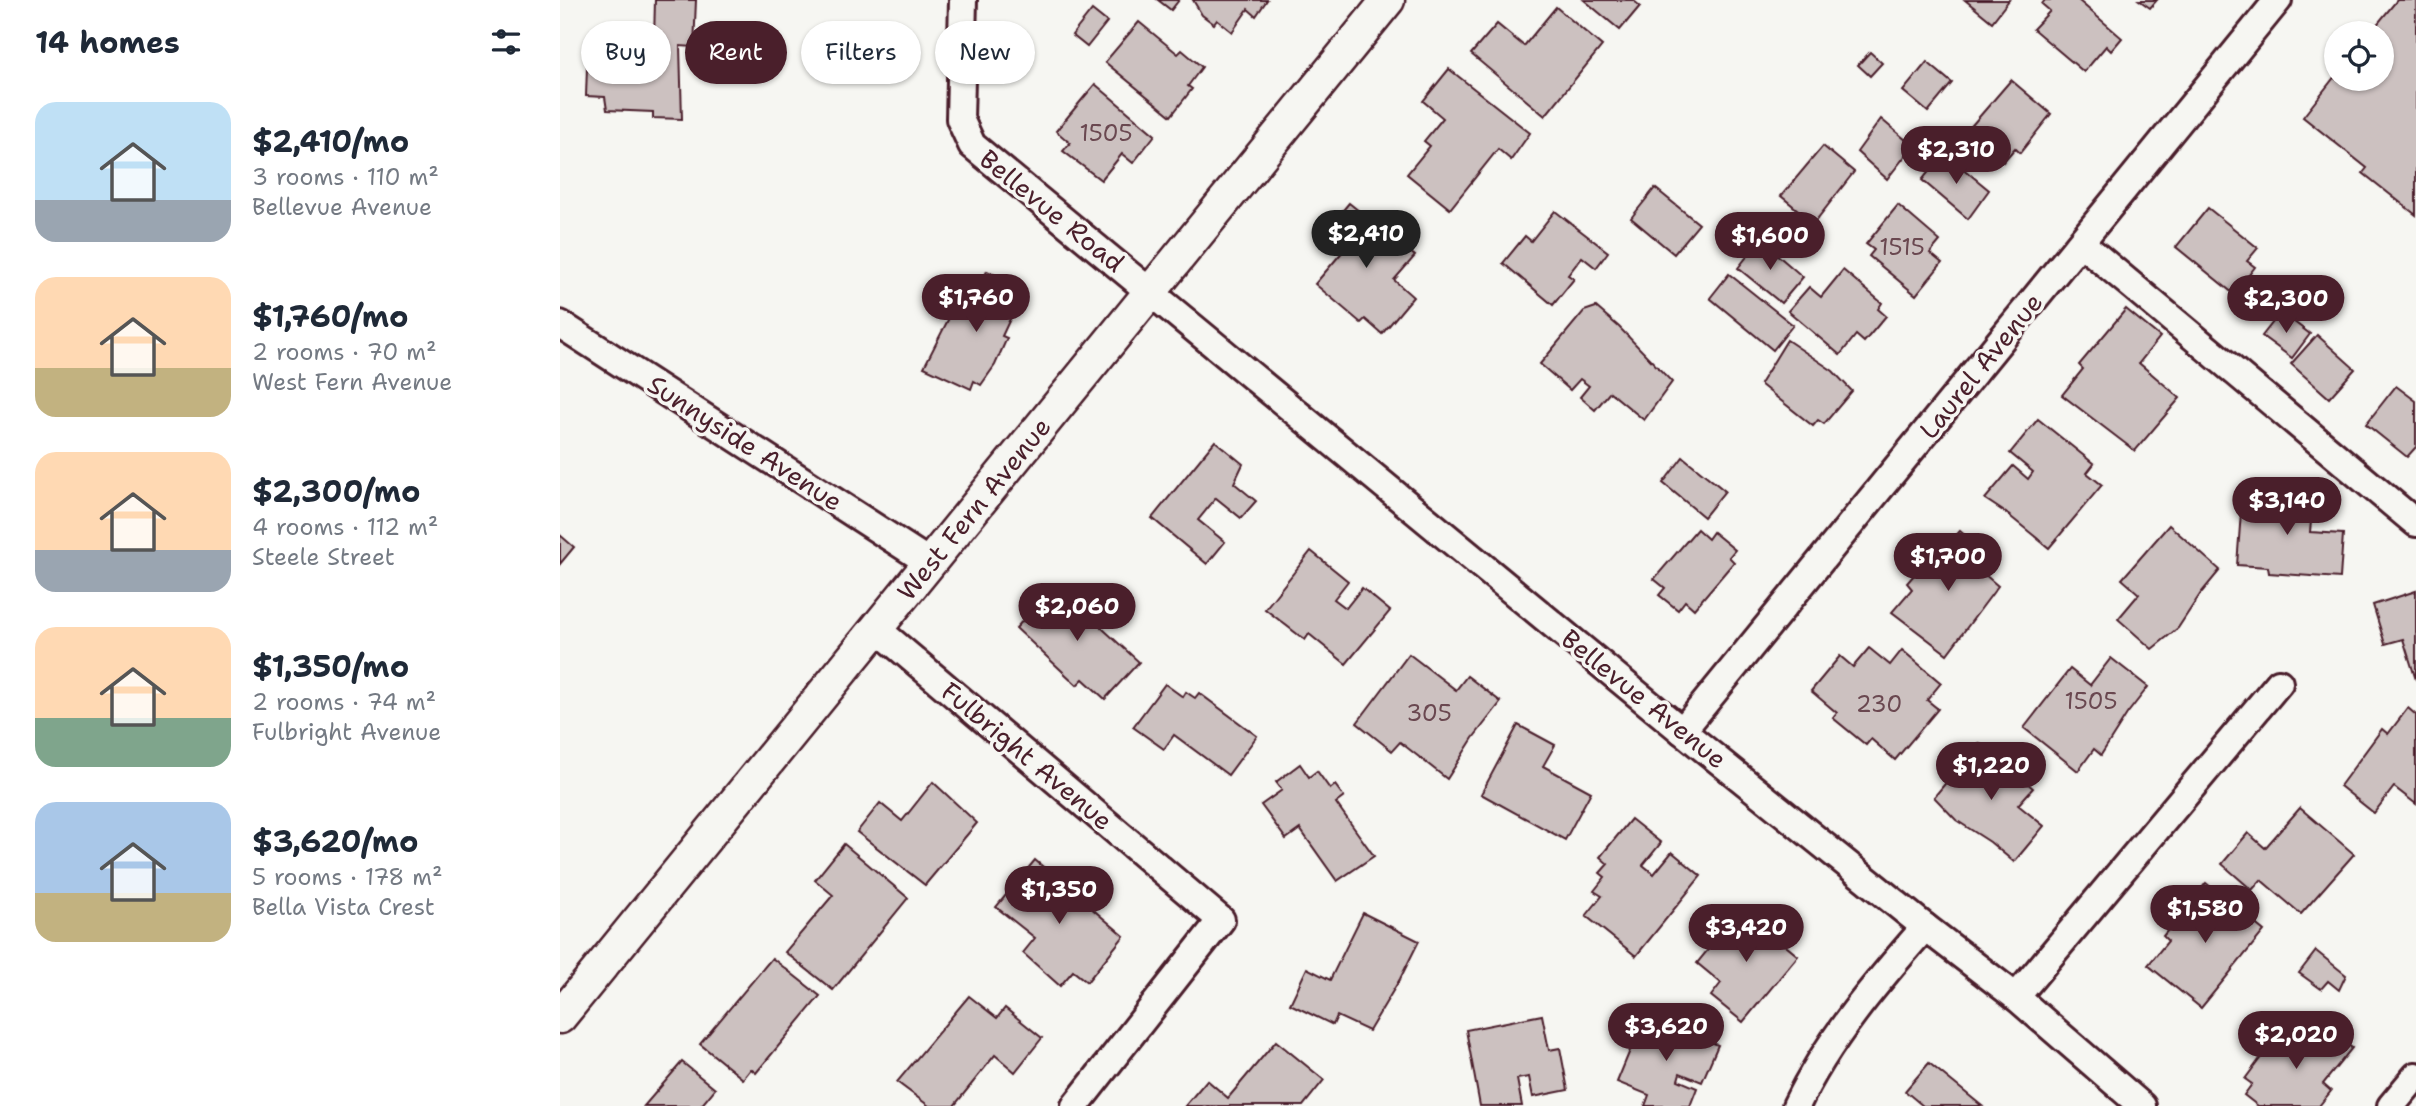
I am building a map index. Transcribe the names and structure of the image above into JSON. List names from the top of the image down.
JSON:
{
  "streets": {
    "street": [
      "Bellevue Road",
      "Laurel Avenue",
      "Sunnyside Avenue",
      "West Fern Avenue",
      "Bellevue Avenue",
      "Fulbright Avenue"
    ]
  },
  "crossings": [
    ["Bellevue Road", "West Fern Avenue"],
    ["Bellevue Road", "Bellevue Avenue"],
    ["Laurel Avenue", "Bellevue Avenue"],
    ["Sunnyside Avenue", "West Fern Avenue"],
    ["West Fern Avenue", "Bellevue Avenue"],
    ["West Fern Avenue", "Fulbright Avenue"]
  ],
  "house_numbers": [
    "1505",
    "1515",
    "1505",
    "230",
    "305"
  ],
  "page": {
    "heading": "14 homes",
    "chip": [
      "Buy",
      "Rent",
      "Filters",
      "New"
    ],
    "list": [
      {
        "name": "$2,410/mo",
        "note": "3 rooms · 110 m² · Bellevue Avenue"
      },
      {
        "name": "$1,760/mo",
        "note": "2 rooms · 70 m² · West Fern Avenue"
      },
      {
        "name": "$2,300/mo",
        "note": "4 rooms · 112 m² · Steele Street"
      },
      {
        "name": "$1,350/mo",
        "note": "2 rooms · 74 m² · Fulbright Avenue"
      },
      {
        "name": "$3,620/mo",
        "note": "5 rooms · 178 m² · Bella Vista Crest"
      }
    ],
    "price": [
      "$2,310",
      "$2,410",
      "$1,600",
      "$1,760",
      "$2,300",
      "$3,140",
      "$1,700",
      "$2,060",
      "$1,220",
      "$1,350",
      "$1,580",
      "$3,420",
      "$3,620",
      "$2,020"
    ]
  }
}
